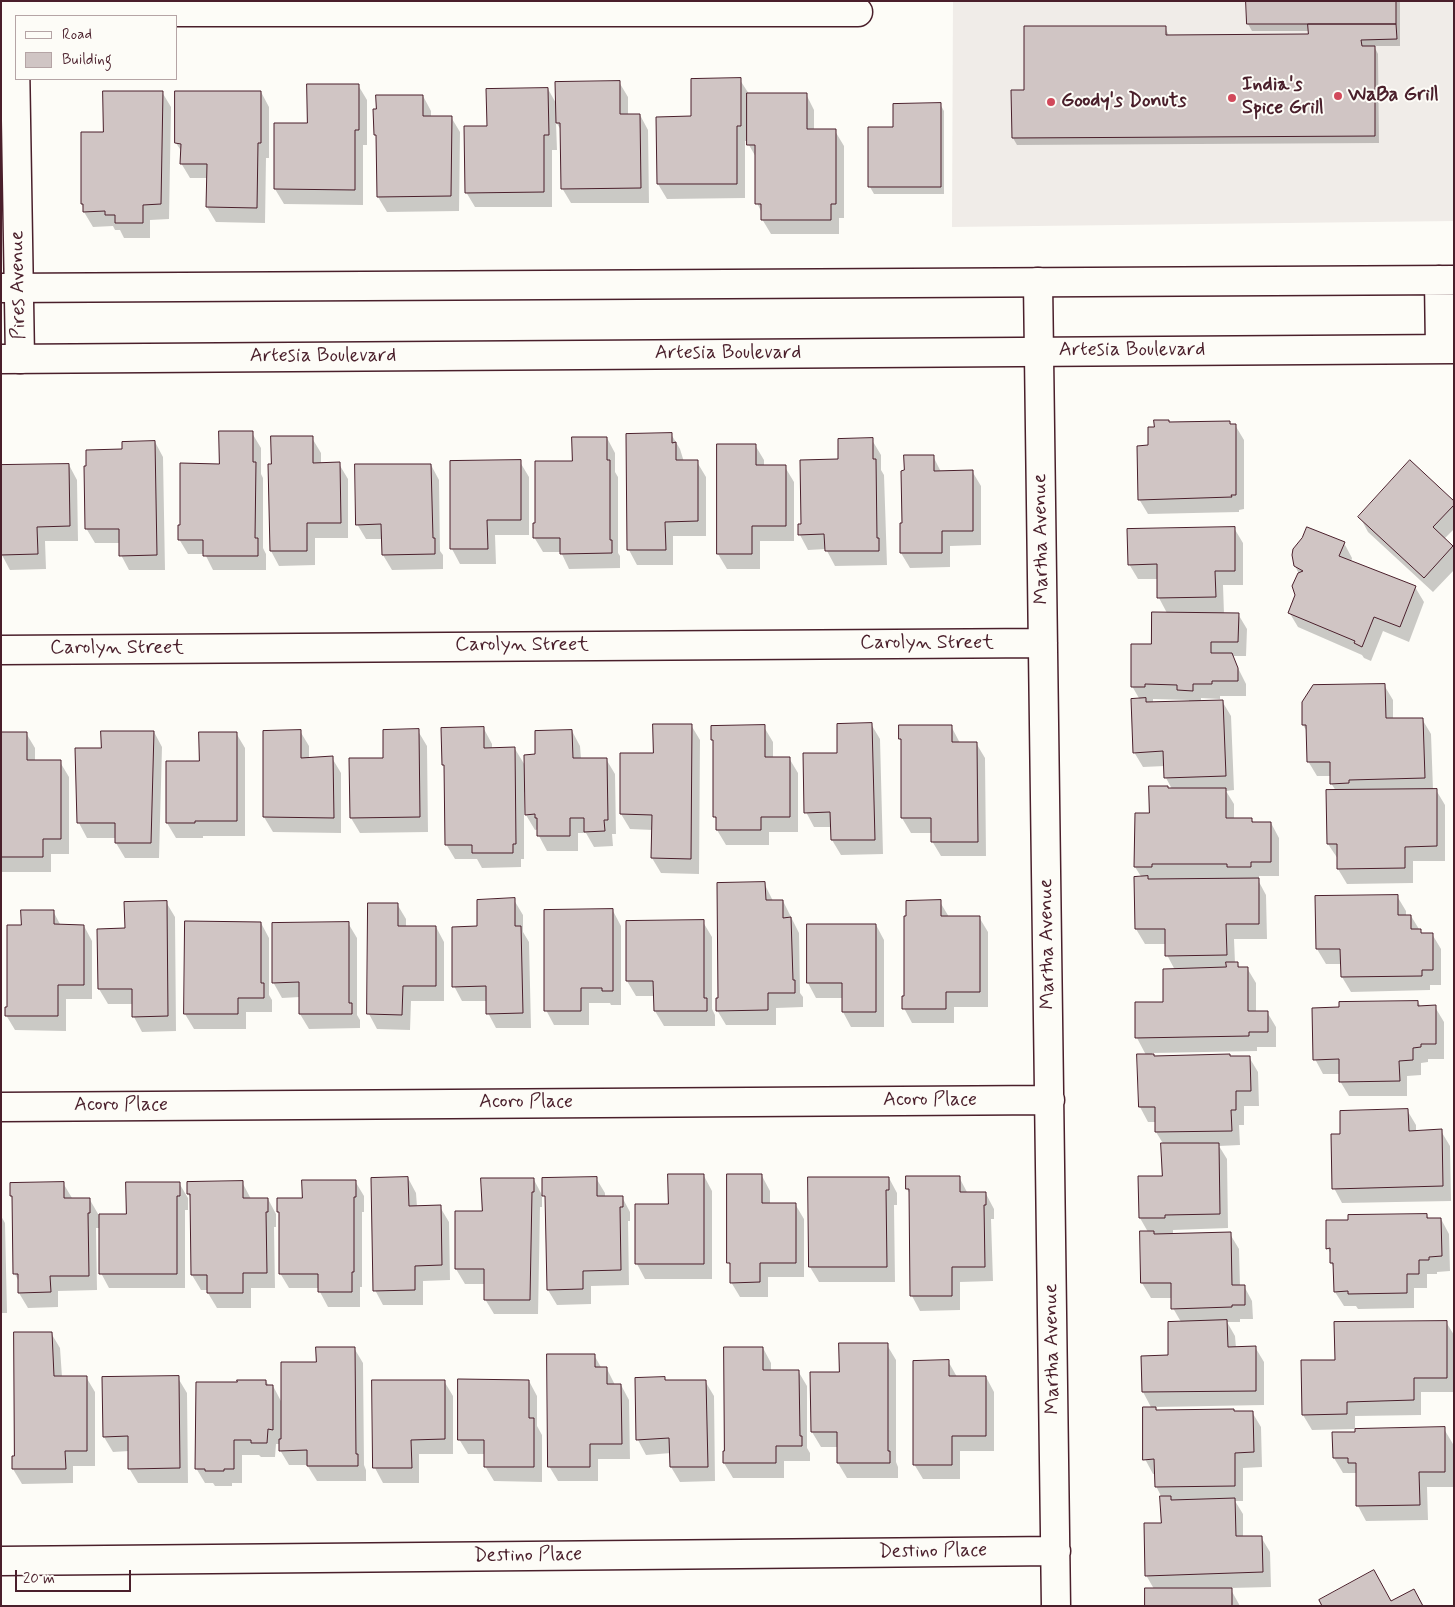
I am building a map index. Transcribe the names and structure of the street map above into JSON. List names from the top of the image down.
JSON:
{
  "streets": {
    "street": [
      "Pires Avenue",
      "Artesia Boulevard",
      "Martha Avenue",
      "Carolyn Street",
      "Acoro Place",
      "Destino Place"
    ]
  },
  "crossings": [
    ["Pires Avenue", "Artesia Boulevard"],
    ["Artesia Boulevard", "Martha Avenue"],
    ["Martha Avenue", "Carolyn Street"],
    ["Martha Avenue", "Acoro Place"],
    ["Martha Avenue", "Destino Place"]
  ],
  "places": ["WaBa Grill", "India's Spice Grill", "Goody's Donuts"],
  "legend": ["Road", "Building"],
  "scale_bar": "20 m"
}
